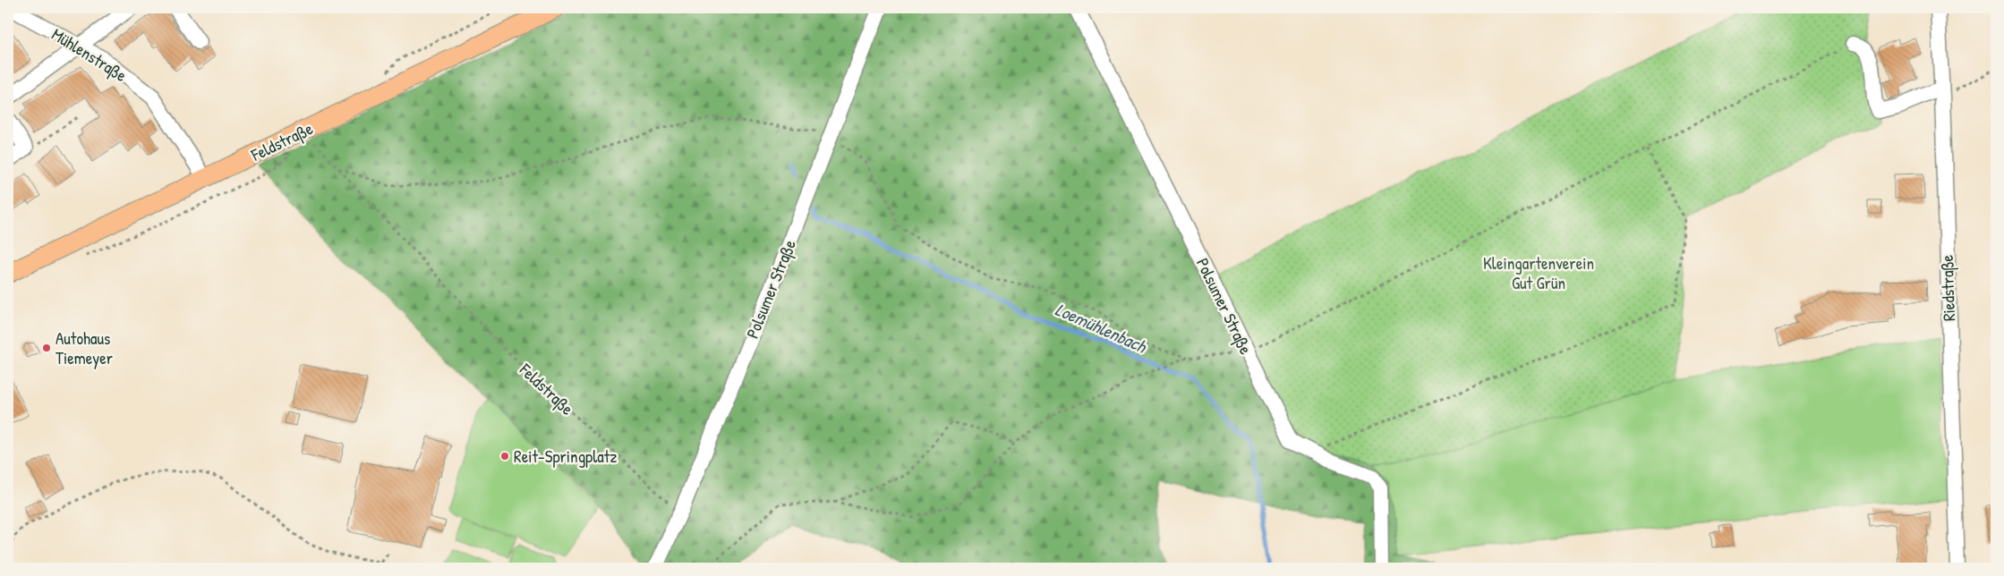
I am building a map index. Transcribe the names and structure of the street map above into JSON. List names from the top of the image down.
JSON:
{
  "streets": {
    "main road": ["Feldstraße"],
    "street": ["Mühlenstraße", "Riedstraße", "Polsumer Straße"]
  },
  "crossings": [
    ["Mühlenstraße", "Feldstraße"],
    ["Feldstraße", "Polsumer Straße"]
  ],
  "water": ["Loemühlenbach"],
  "parks": ["Kleingartenverein Gut Grün"],
  "places": ["Autohaus Tiemeyer", "Reit-Springplatz"]
}
